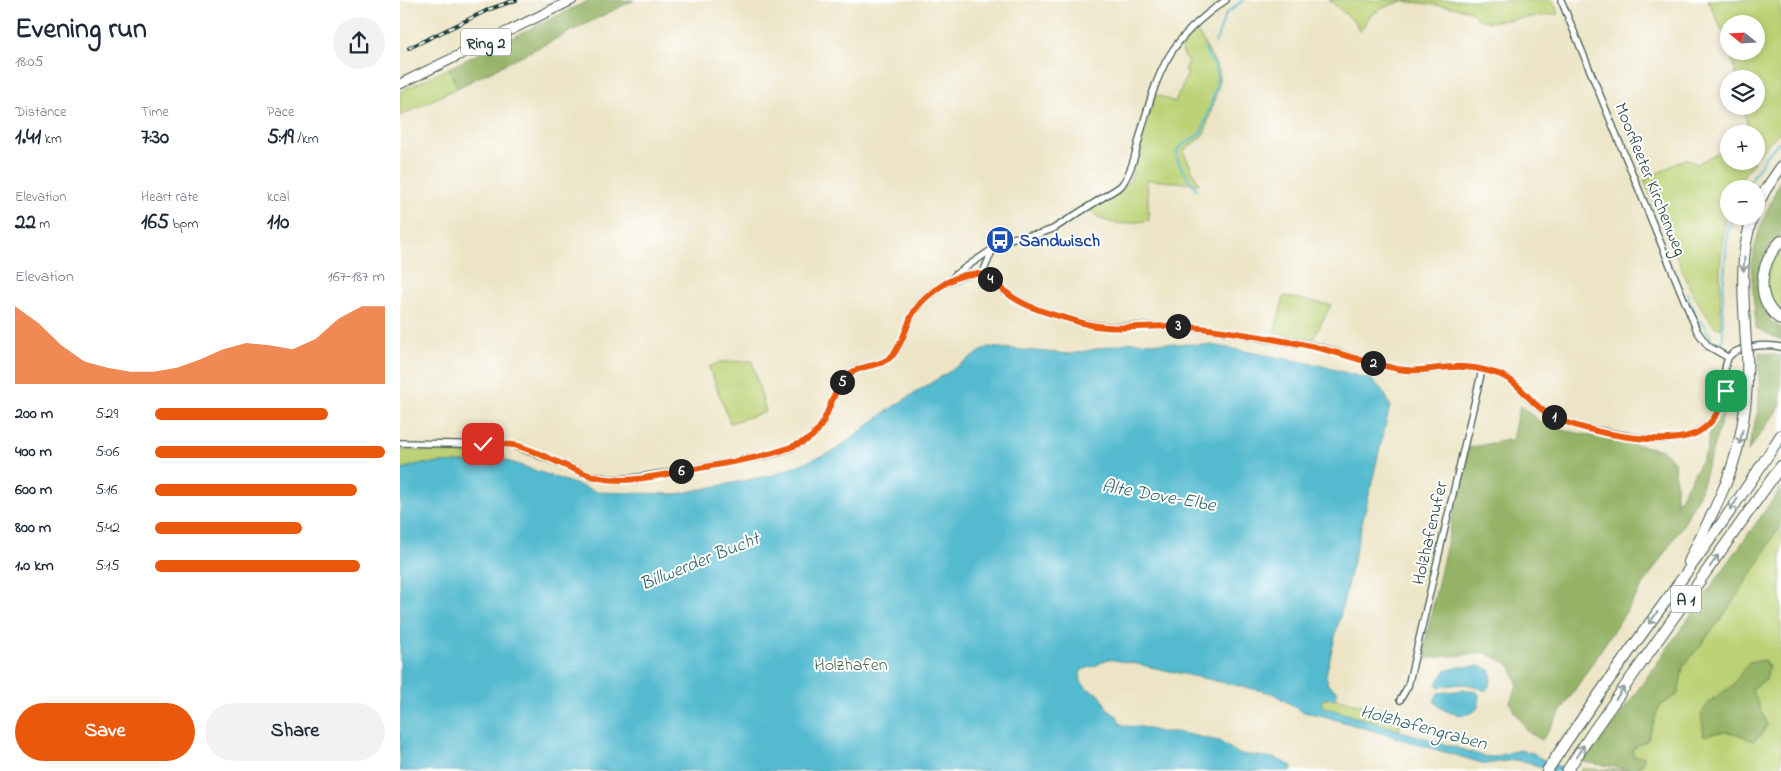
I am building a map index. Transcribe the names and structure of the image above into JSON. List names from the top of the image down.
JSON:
{
  "streets": {
    "highway": ["A 1"],
    "main road": ["Ring 2"],
    "street": ["Moorfleeter Kirchenweg", "Holzhafenufer"]
  },
  "water": ["Alte Dove-Elbe", "Billwerder Bucht", "Holzhafengraben"],
  "parks": ["Holzhafen"],
  "places": {
    "bus stop": ["Sandwisch"]
  },
  "north": "left",
  "page": {
    "heading": ["Evening run", "18:05"],
    "map_buttons": ["+", "−"],
    "stats": [
      ["Distance", "1.41 km"],
      ["Time", "7:30"],
      ["Pace", "5:19 /km"],
      ["Elevation", "22 m"],
      ["Heart rate", "165 bpm"],
      ["kcal", "110"]
    ],
    "chart": ["Elevation", "167–187 m"],
    "pins": [
      "4",
      "3",
      "2",
      "5",
      "1",
      "6"
    ],
    "list": [
      {
        "name": "200 m",
        "note": "5:29"
      },
      {
        "name": "400 m",
        "note": "5:06"
      },
      {
        "name": "600 m",
        "note": "5:16"
      },
      {
        "name": "800 m",
        "note": "5:42"
      },
      {
        "name": "1.0 km",
        "note": "5:15"
      }
    ],
    "buttons": ["Save", "Share"]
  }
}
